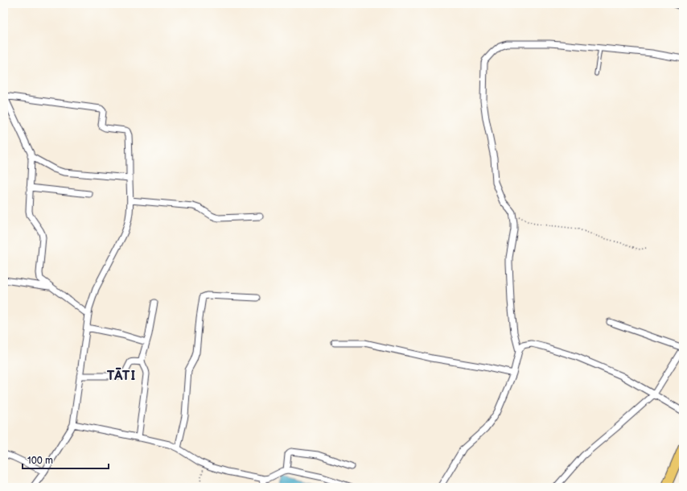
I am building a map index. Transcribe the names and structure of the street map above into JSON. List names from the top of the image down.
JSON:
{
  "districts": ["TĀTI"],
  "scale_bar": "100 m"
}
